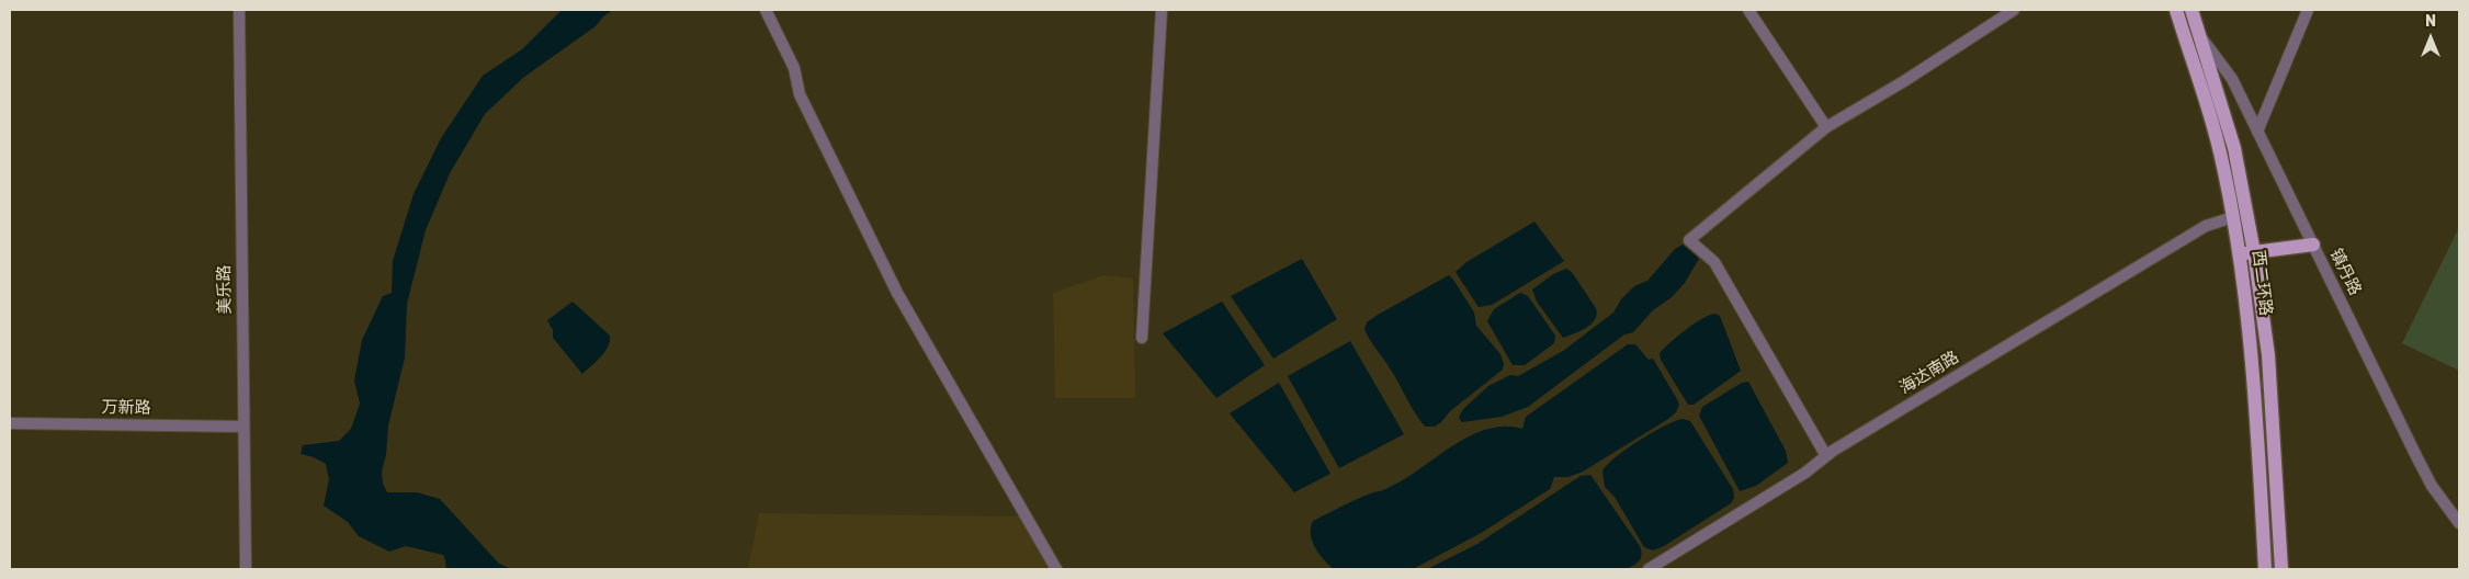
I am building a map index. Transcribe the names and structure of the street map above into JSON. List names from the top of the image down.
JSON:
{
  "streets": {
    "main road": ["西二环路"],
    "street": [
      "镇丹路",
      "美乐路",
      "海达南路",
      "万新路"
    ]
  },
  "crossings": [
    ["镇丹路", "西二环路"],
    ["西二环路", "海达南路"],
    ["美乐路", "万新路"]
  ],
  "north": "top"
}
